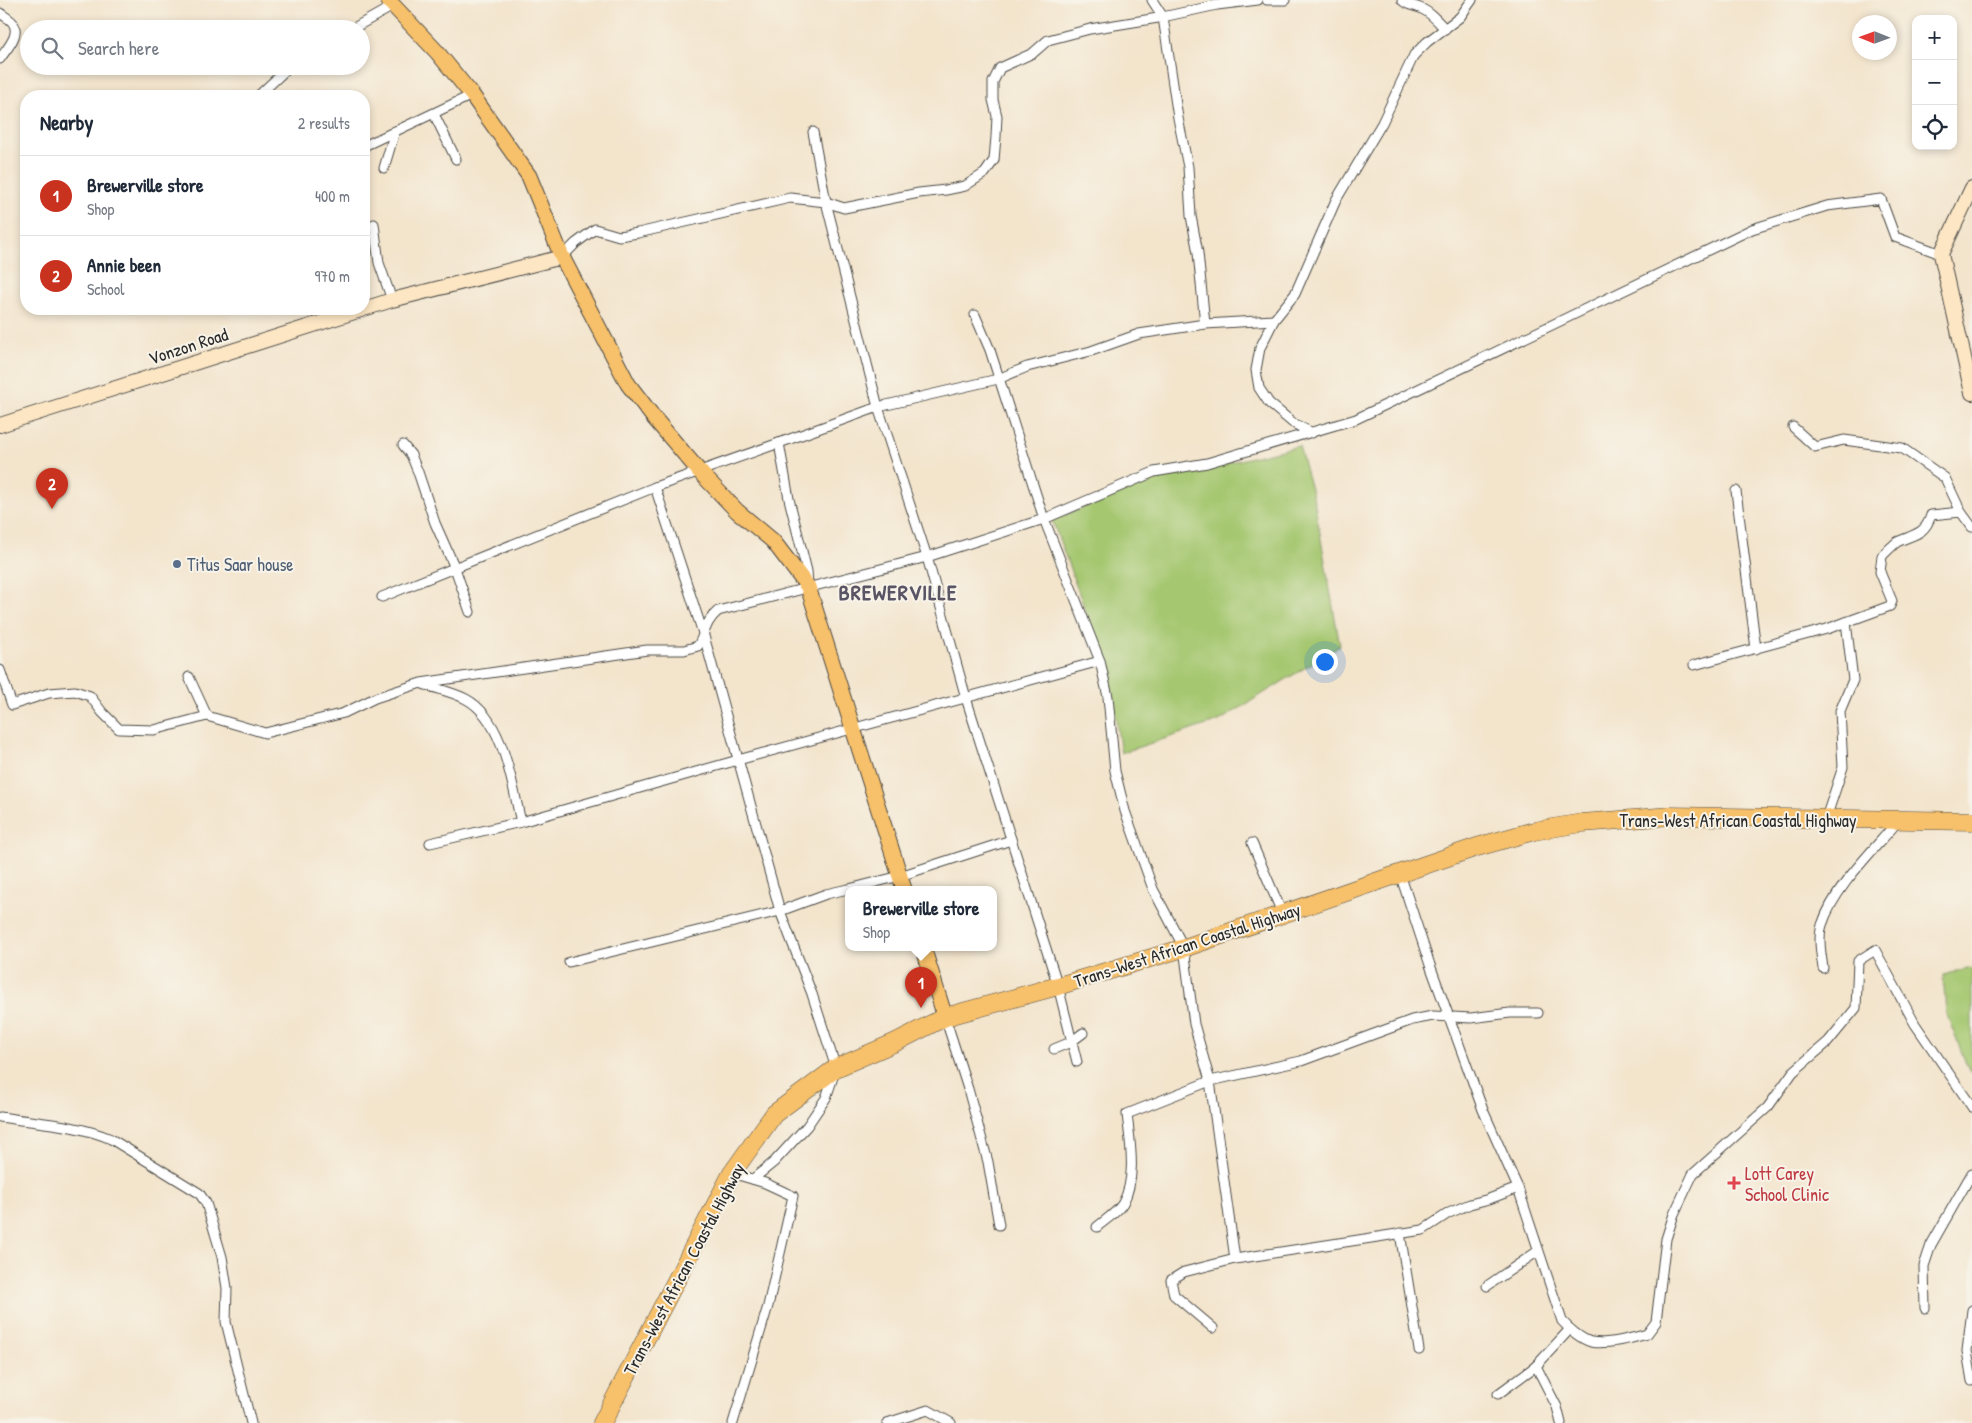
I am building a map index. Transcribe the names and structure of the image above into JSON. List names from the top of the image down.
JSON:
{
  "streets": {
    "highway": ["Trans-West African Coastal Highway"],
    "street": ["Vonzon Road"]
  },
  "districts": ["BREWERVILLE"],
  "places": {
    "other": ["Titus Saar house"],
    "health": ["Lott Carey School Clinic"]
  },
  "north": "left",
  "page": {
    "map_buttons": ["+", "−"],
    "search": "Search here",
    "heading": ["Nearby", "2 results"],
    "list": [
      {
        "mark": "1",
        "name": "Brewerville store",
        "note": "Shop",
        "value": "400 m"
      },
      {
        "mark": "2",
        "name": "Annie been",
        "note": "School",
        "value": "970 m"
      }
    ],
    "pins": ["2", "1"],
    "popup": ["Brewerville store", "Shop"]
  }
}
